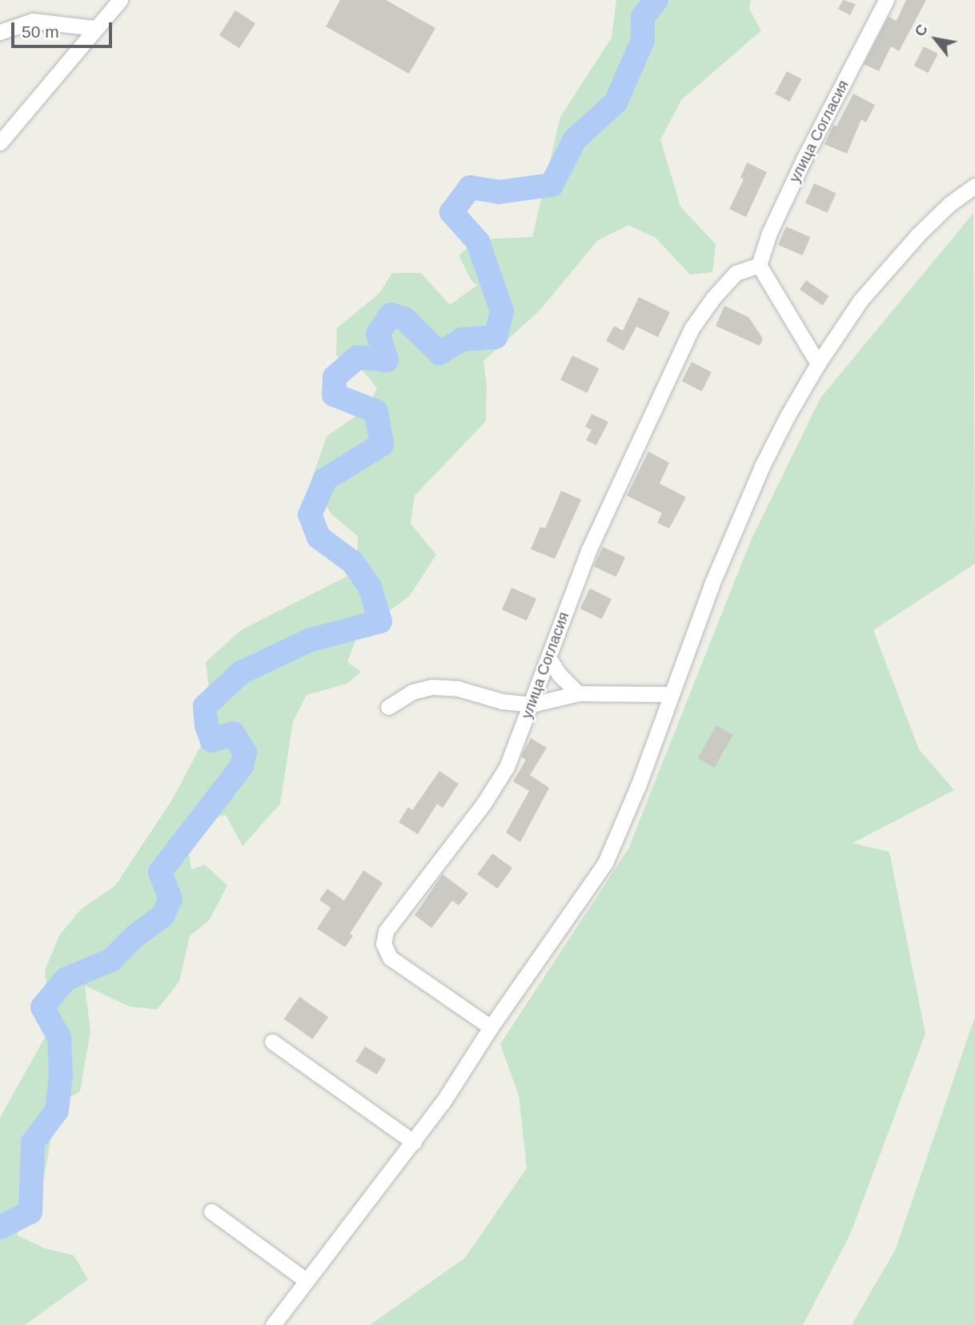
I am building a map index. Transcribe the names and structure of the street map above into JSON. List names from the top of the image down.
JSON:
{
  "streets": {
    "street": ["улица Согласия"]
  },
  "scale_bar": "50 m",
  "north": "top left"
}
